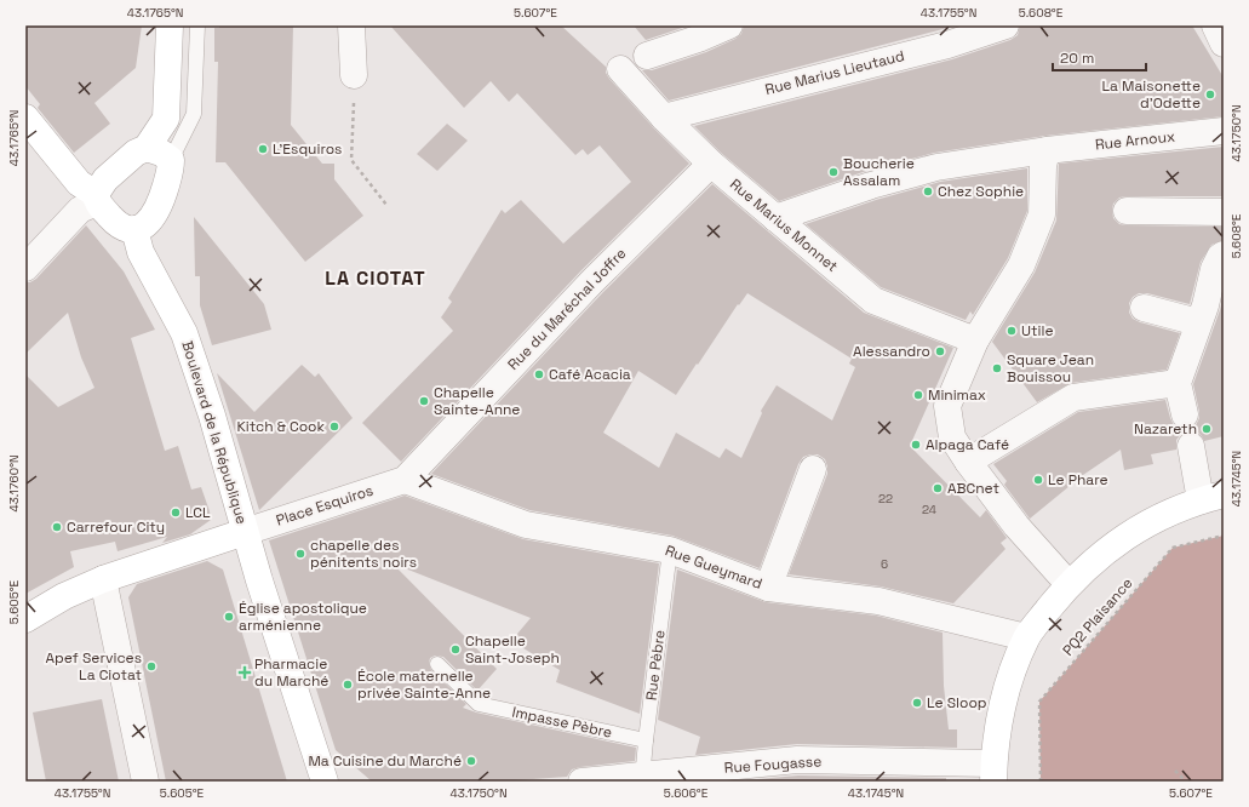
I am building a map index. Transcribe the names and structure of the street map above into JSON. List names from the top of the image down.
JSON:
{
  "streets": {
    "street": [
      "Rue Marius Lieutaud",
      "Rue Arnoux",
      "Rue Marius Monnet",
      "Rue du Maréchal Joffre",
      "Boulevard de la République",
      "Place Esquiros",
      "Rue Gueymard",
      "Rue Fougasse"
    ],
    "lane": ["Rue Pèbre", "Impasse Pèbre"],
    "path": ["PQ2 Plaisance"]
  },
  "crossings": [
    ["Rue Marius Lieutaud", "Rue Marius Monnet"],
    ["Rue Arnoux", "Rue Marius Monnet"],
    ["Rue Marius Monnet", "Rue du Maréchal Joffre"],
    ["Rue du Maréchal Joffre", "Place Esquiros"],
    ["Rue du Maréchal Joffre", "Rue Gueymard"],
    ["Boulevard de la République", "Place Esquiros"],
    ["Place Esquiros", "Rue Gueymard"],
    ["Rue Gueymard", "Rue Pèbre"],
    ["Rue Pèbre", "Impasse Pèbre"],
    ["Rue Pèbre", "Rue Fougasse"]
  ],
  "districts": ["LA CIOTAT"],
  "places": {
    "other": [
      "La Maisonette d'Odette",
      "L'Esquiros",
      "Boucherie Assalam",
      "Chez Sophie",
      "Utile",
      "Alessandro",
      "Square Jean Bouissou",
      "Café Acacia",
      "Minimax",
      "Chapelle Sainte-Anne",
      "Kitch & Cook",
      "Nazareth",
      "Alpaga Café",
      "Le Phare",
      "ABCnet",
      "LCL",
      "Carrefour City",
      "chapelle des pénitents noirs",
      "Église apostolique arménienne",
      "Chapelle Saint-Joseph",
      "Apef Services La Ciotat",
      "École maternelle privée Sainte-Anne",
      "Le Sloop",
      "Ma Cuisine du Marché"
    ],
    "health": ["Pharmacie du Marché"]
  },
  "house_numbers": ["22", "24", "6"],
  "scale_bar": "20 m",
  "coordinates": [
    "43.1765°N",
    "5.607°E",
    "43.1755°N",
    "5.608°E",
    "43.1750°N",
    "43.1745°N",
    "43.1760°N",
    "5.605°E",
    "5.606°E"
  ]
}
